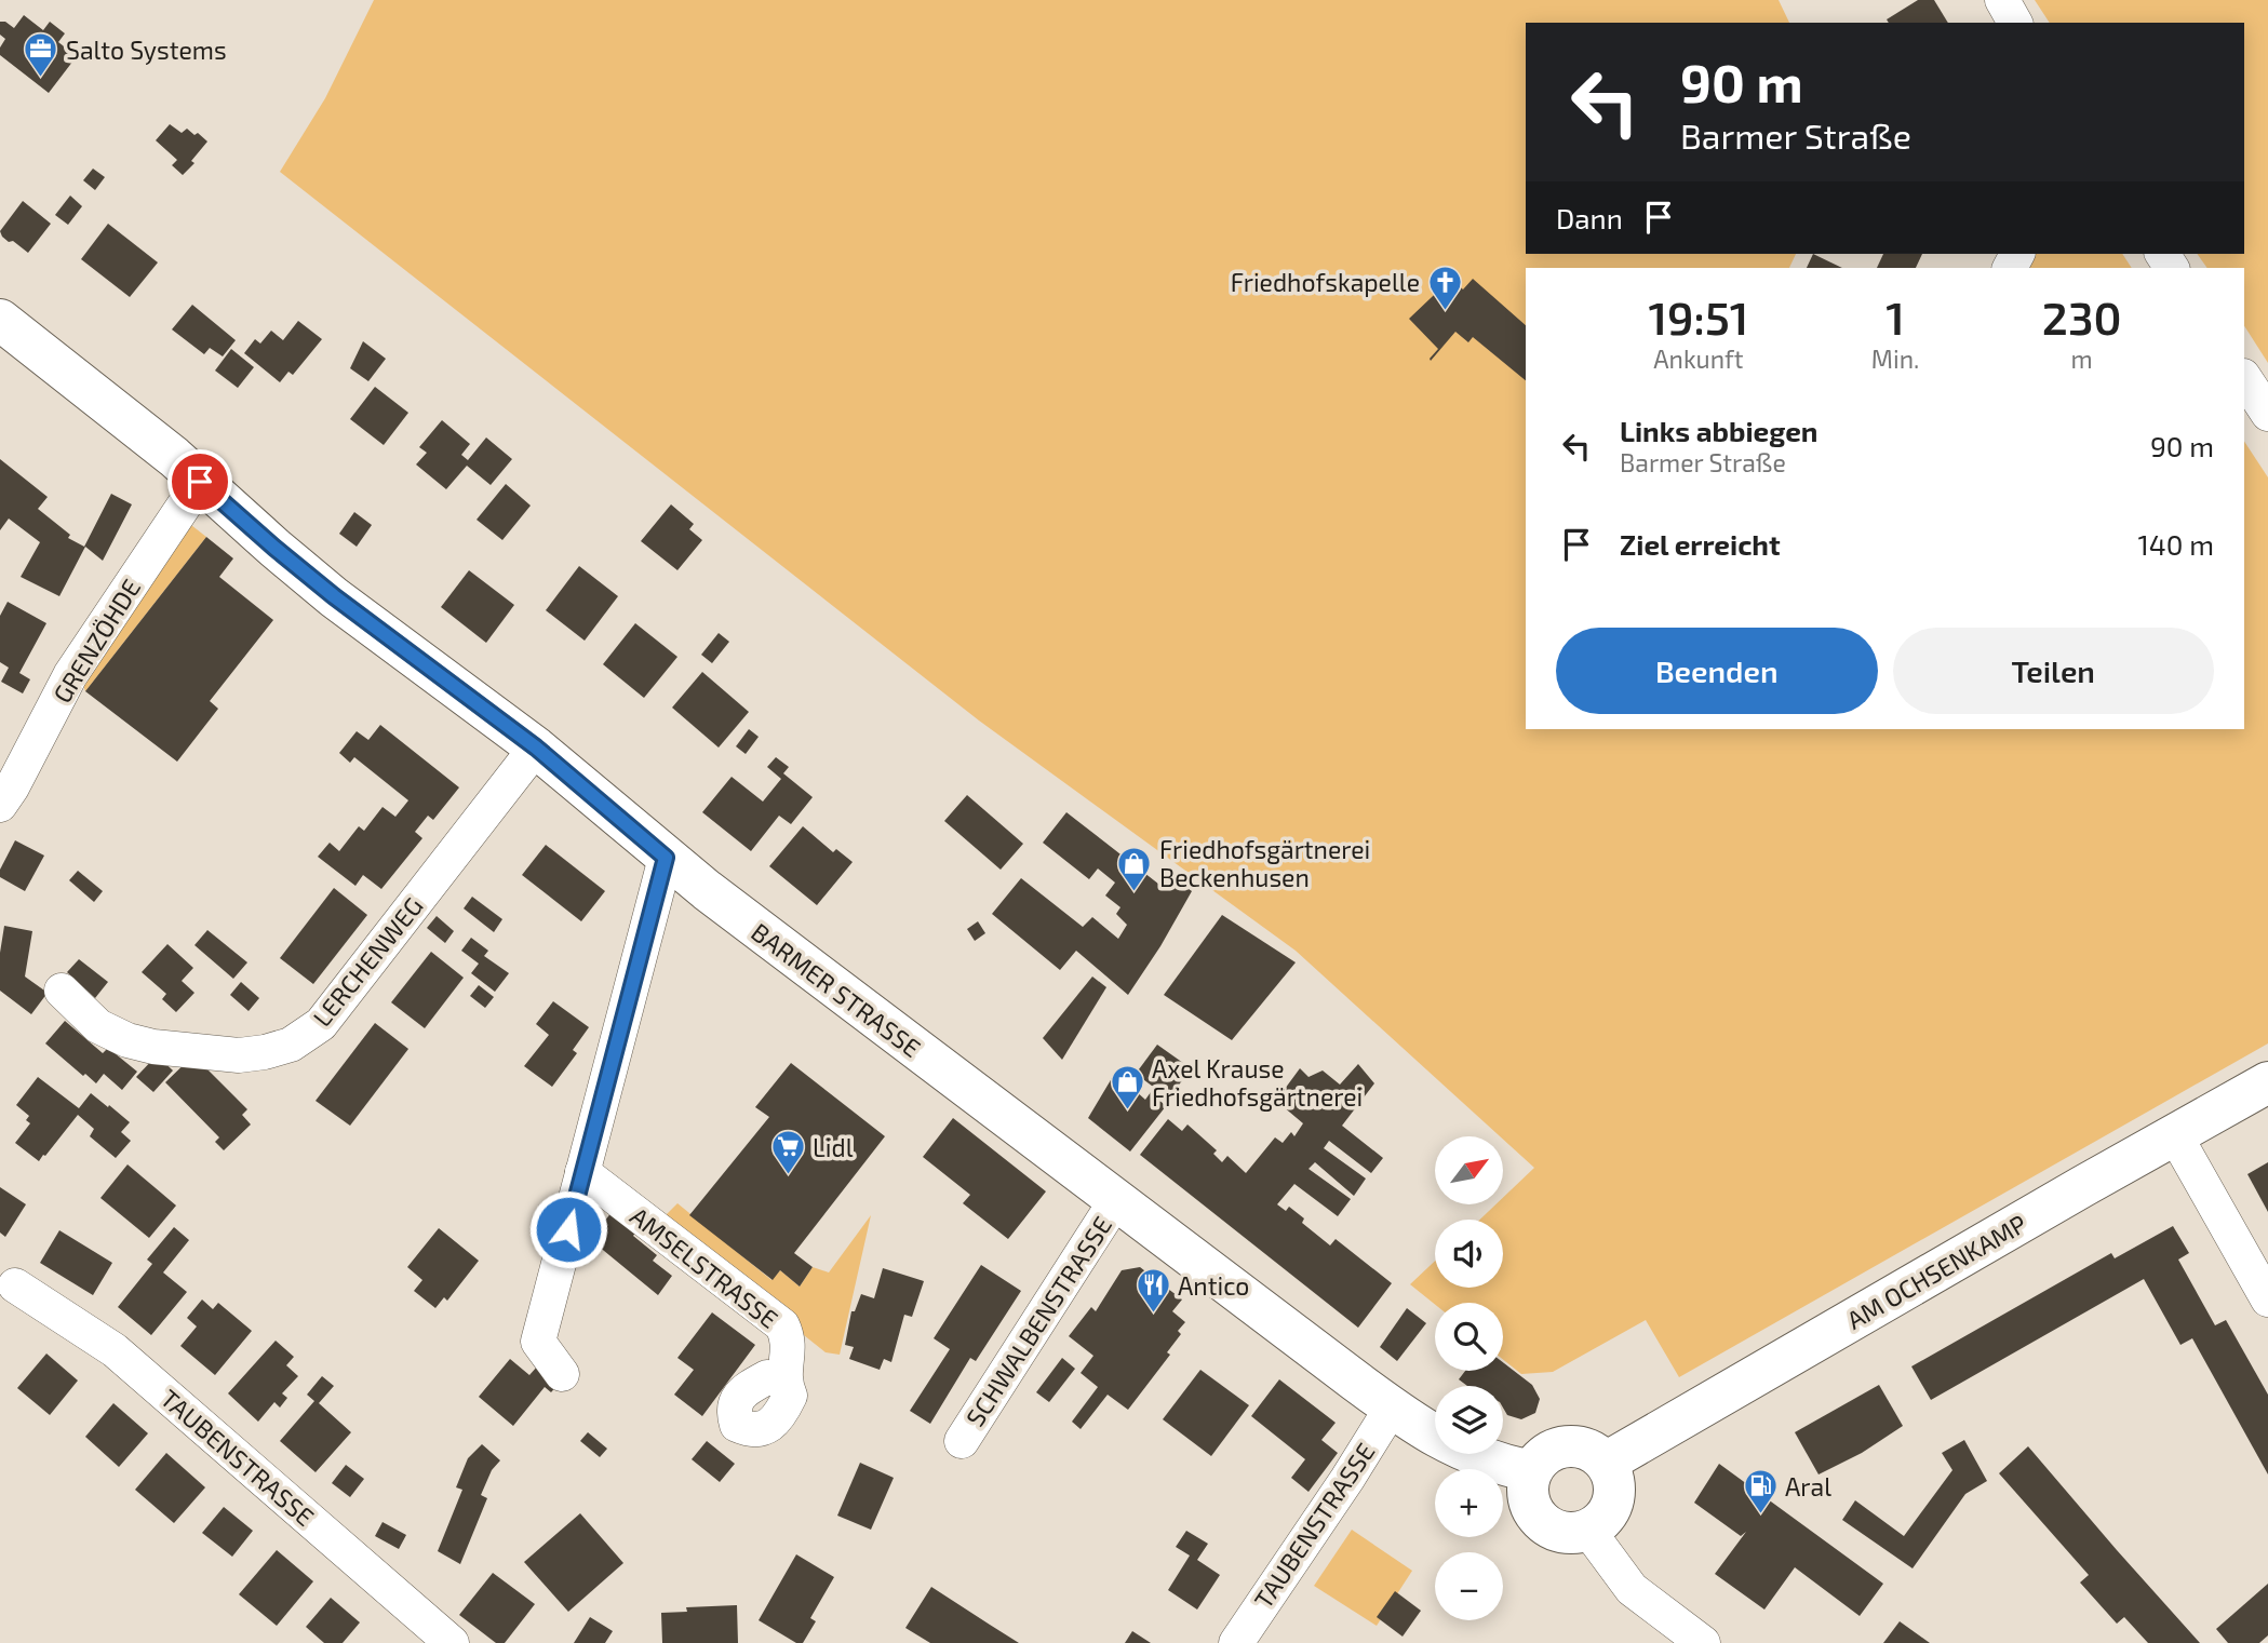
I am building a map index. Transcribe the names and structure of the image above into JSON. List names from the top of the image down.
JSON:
{
  "streets": {
    "main road": ["BARMER STRASSE", "AM OCHSENKAMP"],
    "street": [
      "GRENZÖHDE",
      "LERCHENWEG",
      "AMSELSTRASSE",
      "SCHWALBENSTRASSE",
      "TAUBENSTRASSE"
    ]
  },
  "crossings": [
    ["GRENZÖHDE", "BARMER STRASSE"],
    ["LERCHENWEG", "BARMER STRASSE"],
    ["BARMER STRASSE", "AM OCHSENKAMP"],
    ["BARMER STRASSE", "SCHWALBENSTRASSE"],
    ["BARMER STRASSE", "TAUBENSTRASSE"]
  ],
  "places": {
    "office": ["Salto Systems"],
    "church": ["Friedhofskapelle"],
    "shop": ["Friedhofsgärtnerei Beckenhusen", "Axel Krause Friedhofsgärtnerei"],
    "supermarket": ["Lidl"],
    "restaurant": ["Antico"],
    "fuel station": ["Aral"]
  },
  "north": "top right",
  "page": {
    "turn": ["90 m", "Barmer Straße"],
    "then": "Dann",
    "eta": [
      "19:51",
      "Ankunft",
      "1",
      "Min.",
      "230",
      "m"
    ],
    "list": [
      {
        "name": "Links abbiegen",
        "note": "Barmer Straße",
        "value": "90 m"
      },
      {
        "name": "Ziel erreicht",
        "value": "140 m"
      }
    ],
    "buttons": ["Beenden", "Teilen"],
    "map_buttons": ["+", "−"]
  }
}
